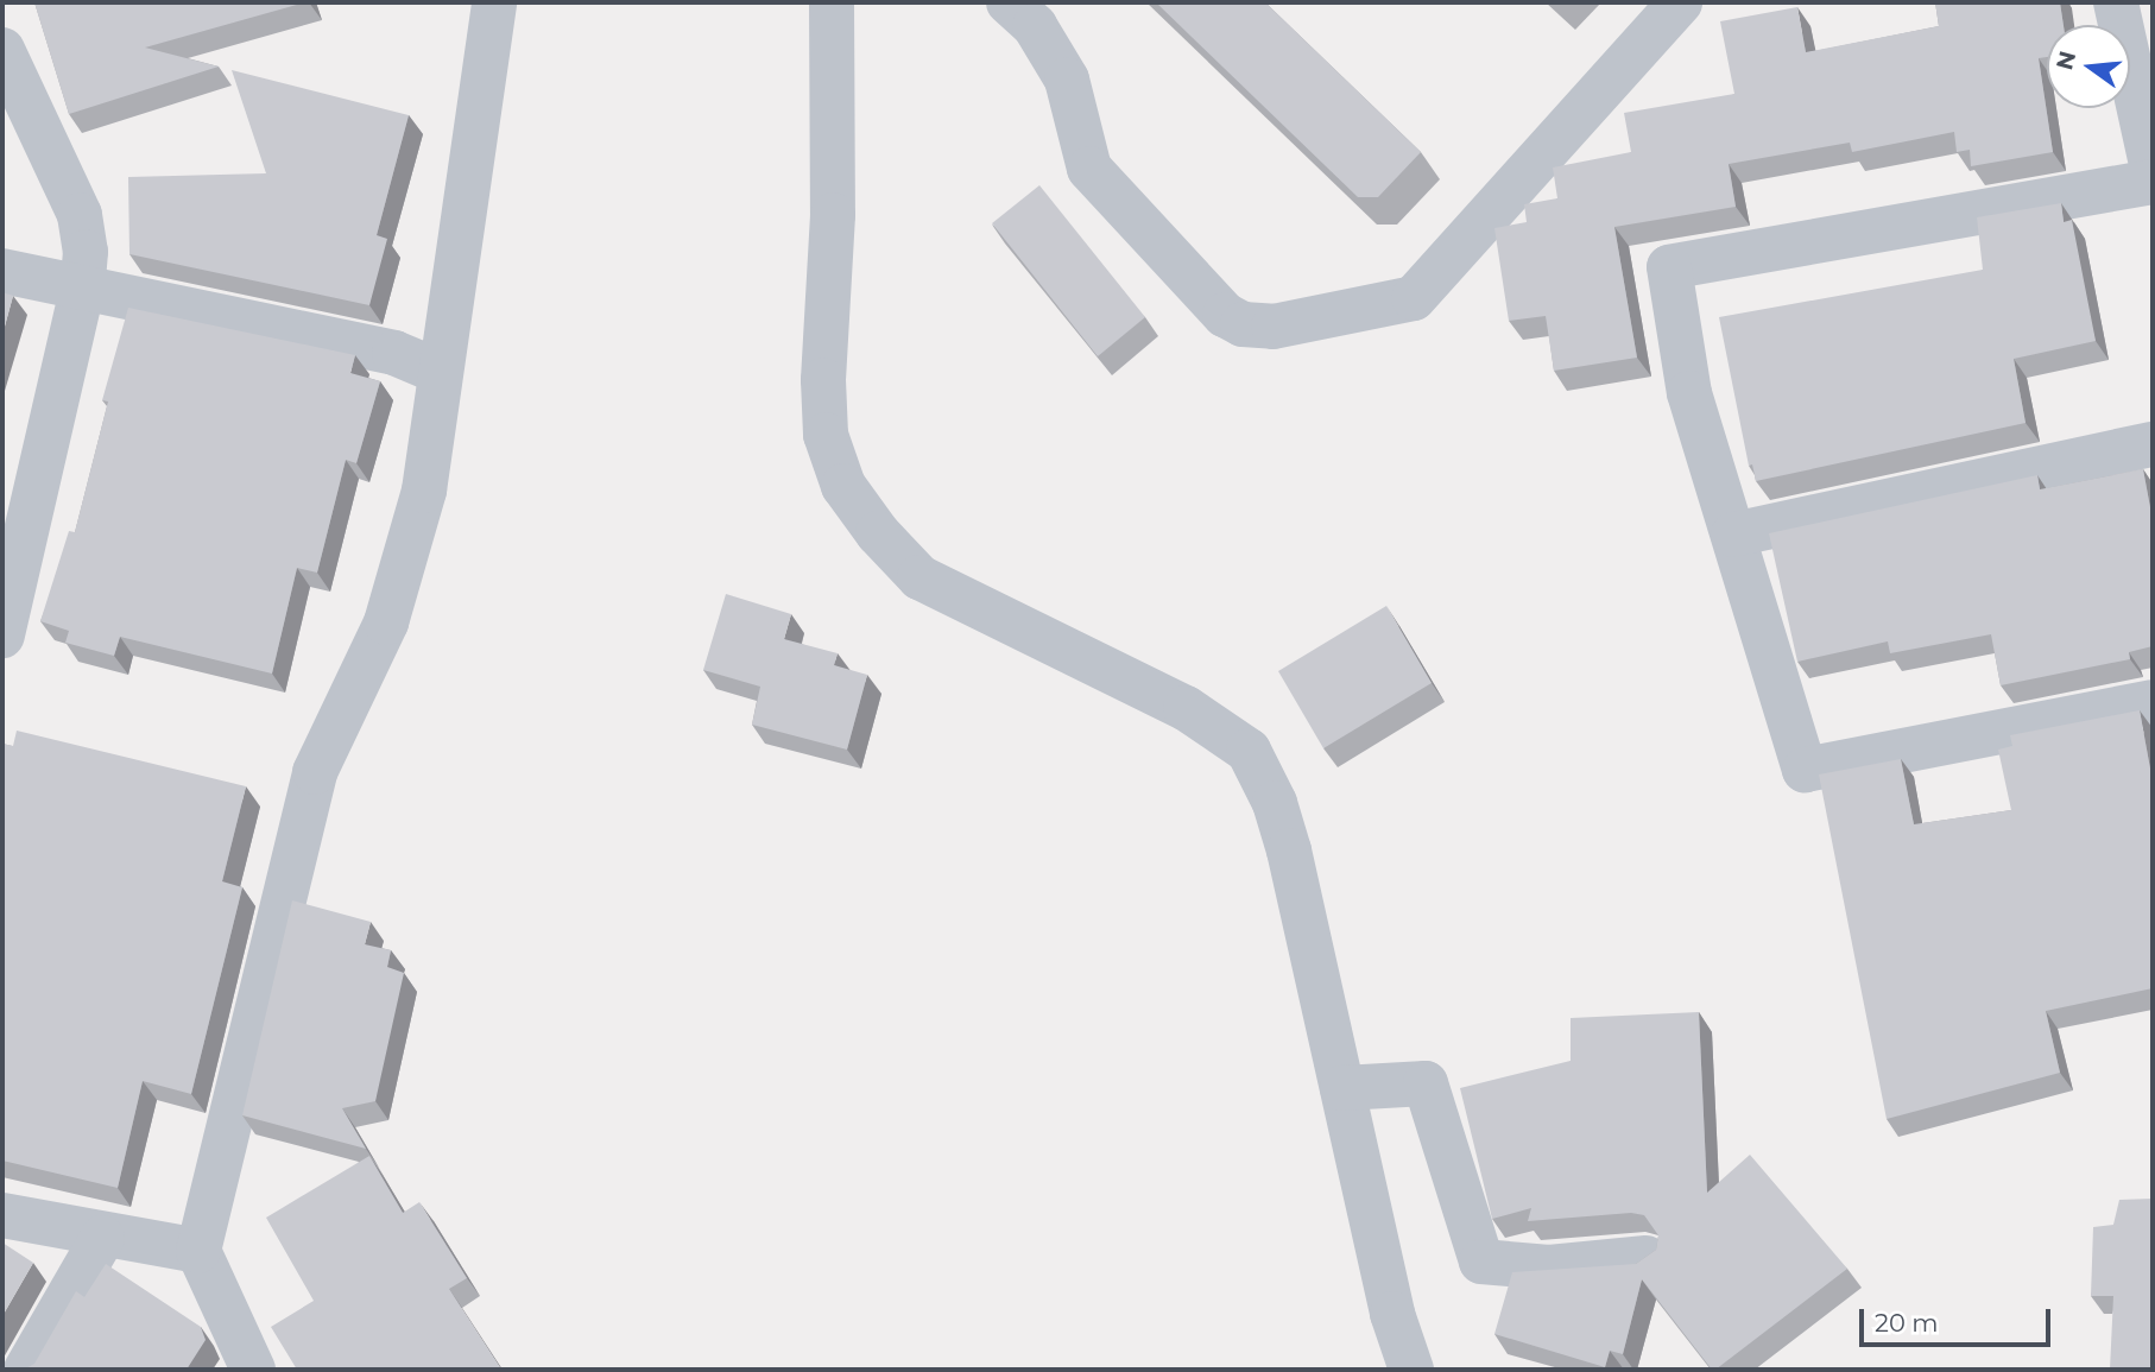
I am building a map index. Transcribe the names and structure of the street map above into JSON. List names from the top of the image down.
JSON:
{
  "scale_bar": "20 m",
  "north": "left"
}
